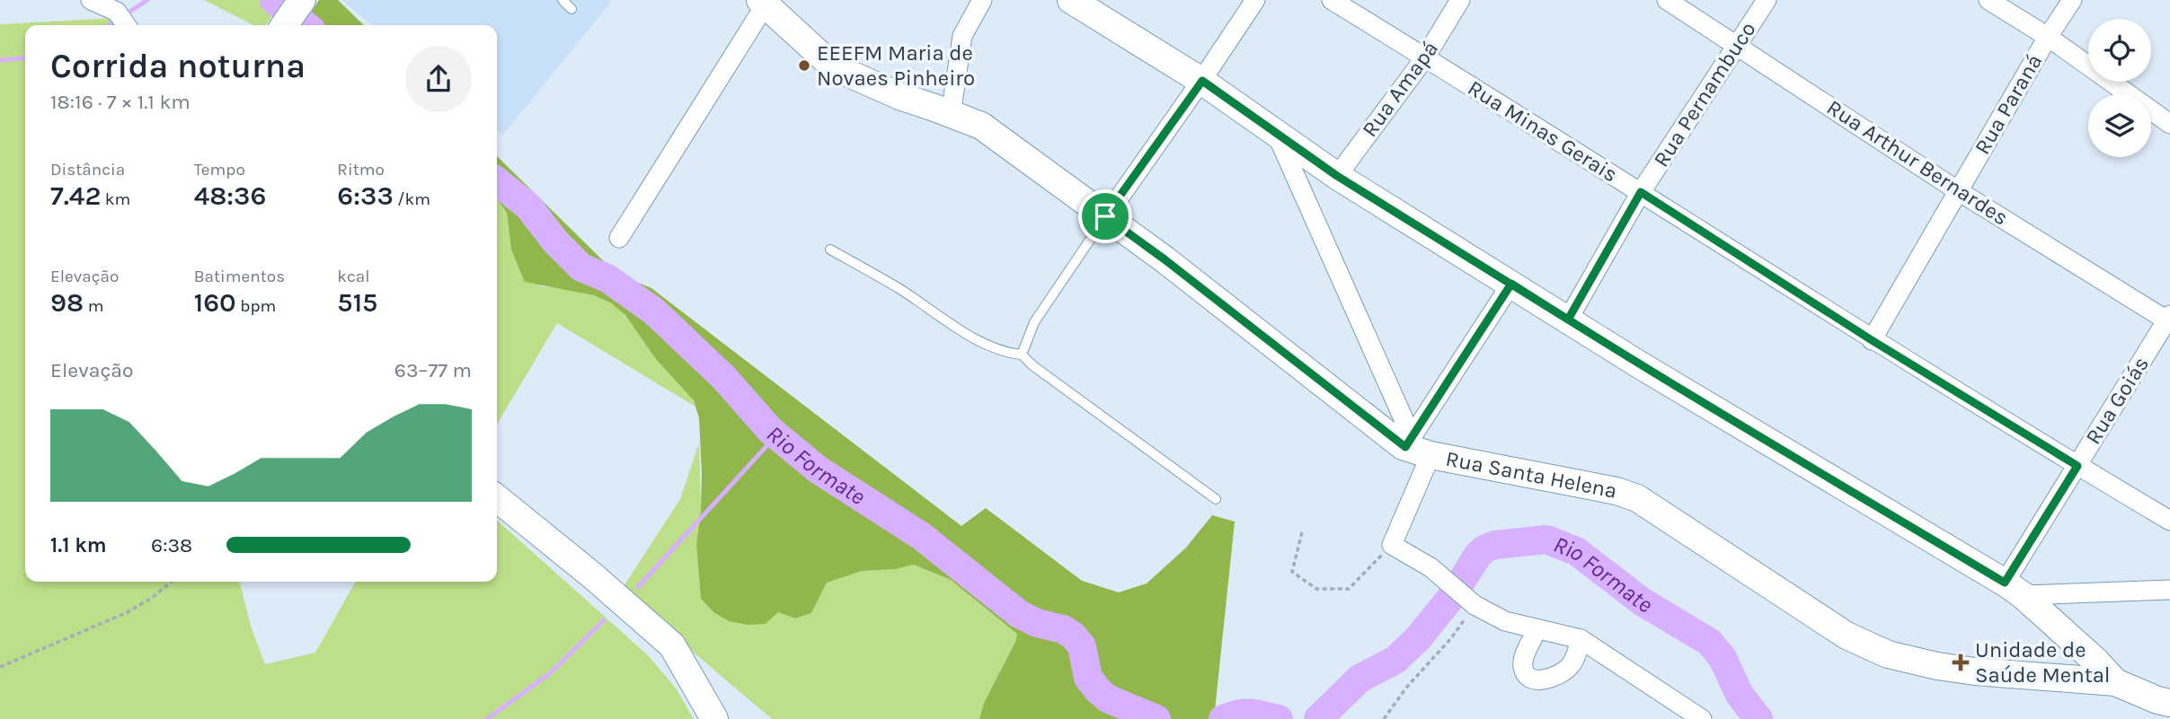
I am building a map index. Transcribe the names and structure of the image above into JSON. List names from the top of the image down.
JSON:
{
  "streets": {
    "street": [
      "Rua Amapá",
      "Rua Pernambuco",
      "Rua Paraná",
      "Rua Minas Gerais",
      "Rua Arthur Bernardes",
      "Rua Goiás",
      "Rua Santa Helena"
    ]
  },
  "crossings": [
    ["Rua Amapá", "Rua Minas Gerais"],
    ["Rua Pernambuco", "Rua Minas Gerais"],
    ["Rua Pernambuco", "Rua Arthur Bernardes"],
    ["Rua Paraná", "Rua Minas Gerais"],
    ["Rua Paraná", "Rua Arthur Bernardes"],
    ["Rua Minas Gerais", "Rua Goiás"],
    ["Rua Arthur Bernardes", "Rua Goiás"]
  ],
  "water": ["Rio Formate"],
  "places": {
    "other": ["EEEFM Maria de Novaes Pinheiro"],
    "health": ["Unidade de Saúde Mental"]
  },
  "page": {
    "heading": ["Corrida noturna", "18:16 · 7 × 1.1 km"],
    "stats": [
      ["Distância", "7.42 km"],
      ["Tempo", "48:36"],
      ["Ritmo", "6:33 /km"],
      ["Elevação", "98 m"],
      ["Batimentos", "160 bpm"],
      ["kcal", "515"]
    ],
    "chart": ["Elevação", "63–77 m"],
    "list": [
      {
        "name": "1.1 km",
        "note": "6:38"
      }
    ]
  }
}
